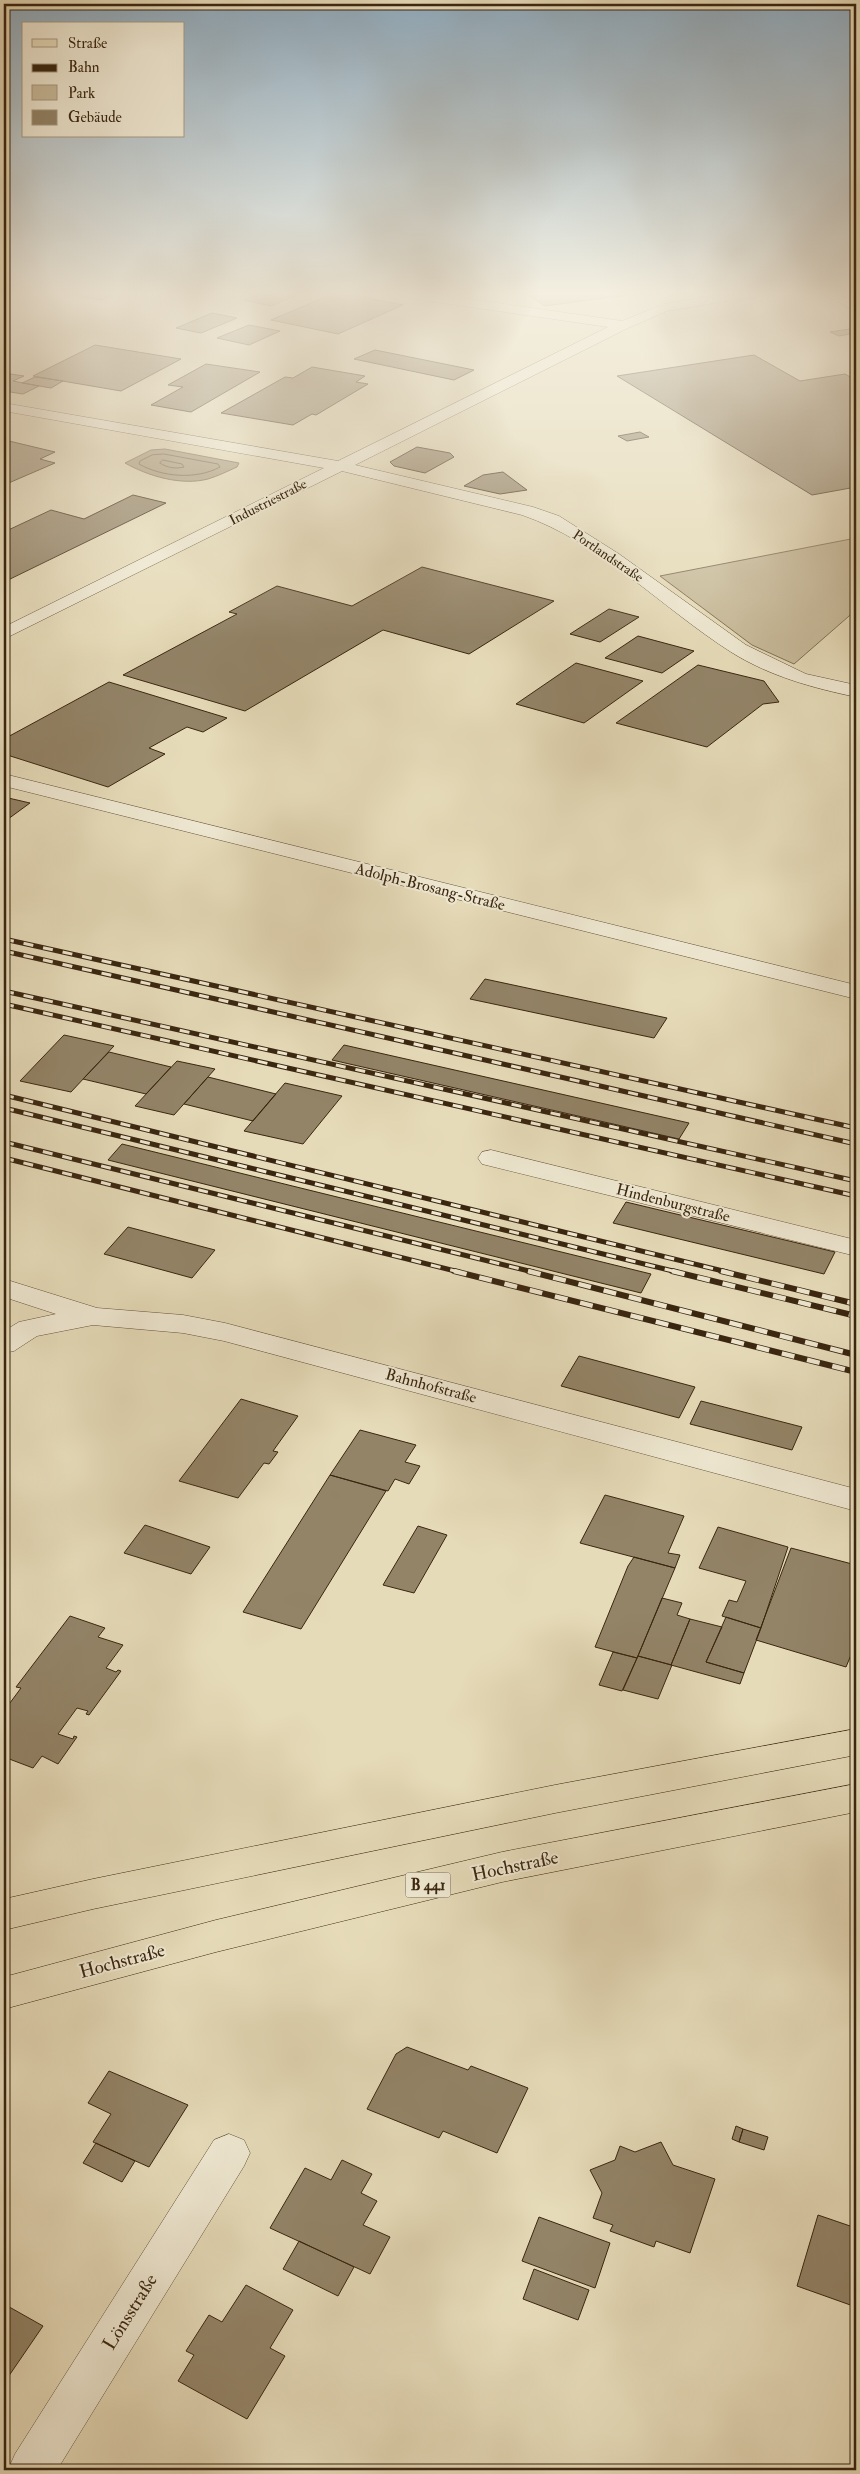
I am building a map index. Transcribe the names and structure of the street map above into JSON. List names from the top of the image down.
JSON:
{
  "streets": {
    "main road": ["Hochstraße", "B 441"],
    "street": [
      "Industriestraße",
      "Portlandstraße",
      "Adolph-Brosang-Straße",
      "Hindenburgstraße",
      "Bahnhofstraße",
      "Lönsstraße"
    ]
  },
  "crossings": [
    ["Industriestraße", "Portlandstraße"]
  ],
  "legend": [
    "Straße",
    "Bahn",
    "Park",
    "Gebäude"
  ]
}
